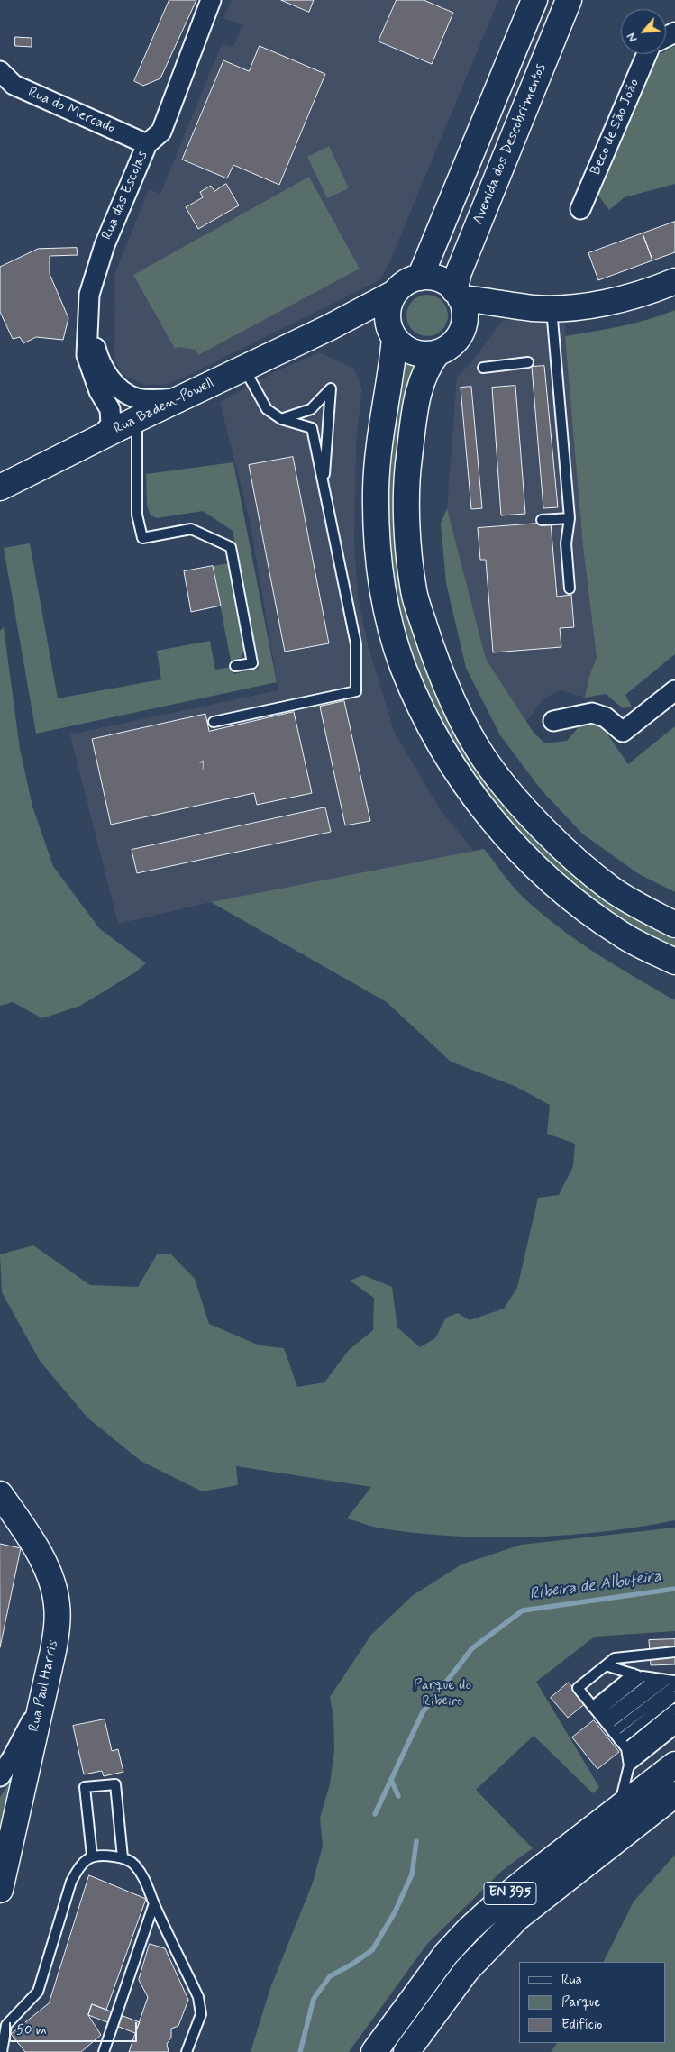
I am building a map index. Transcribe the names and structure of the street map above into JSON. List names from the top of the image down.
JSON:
{
  "streets": {
    "main road": [
      "Avenida dos Descobrimentos",
      "Rua Baden-Powell",
      "Rua Paul Harris",
      "EN 395"
    ],
    "street": ["Rua do Mercado", "Beco de São João", "Rua das Escolas"]
  },
  "crossings": [
    ["Rua do Mercado", "Rua das Escolas"],
    ["Avenida dos Descobrimentos", "Rua Baden-Powell"],
    ["Rua das Escolas", "Rua Baden-Powell"]
  ],
  "water": ["Ribeira de Albufeira"],
  "parks": ["Parque do Ribeiro"],
  "house_numbers": ["1"],
  "legend": ["Rua", "Parque", "Edifício"],
  "scale_bar": "50 m",
  "north": "bottom left"
}
